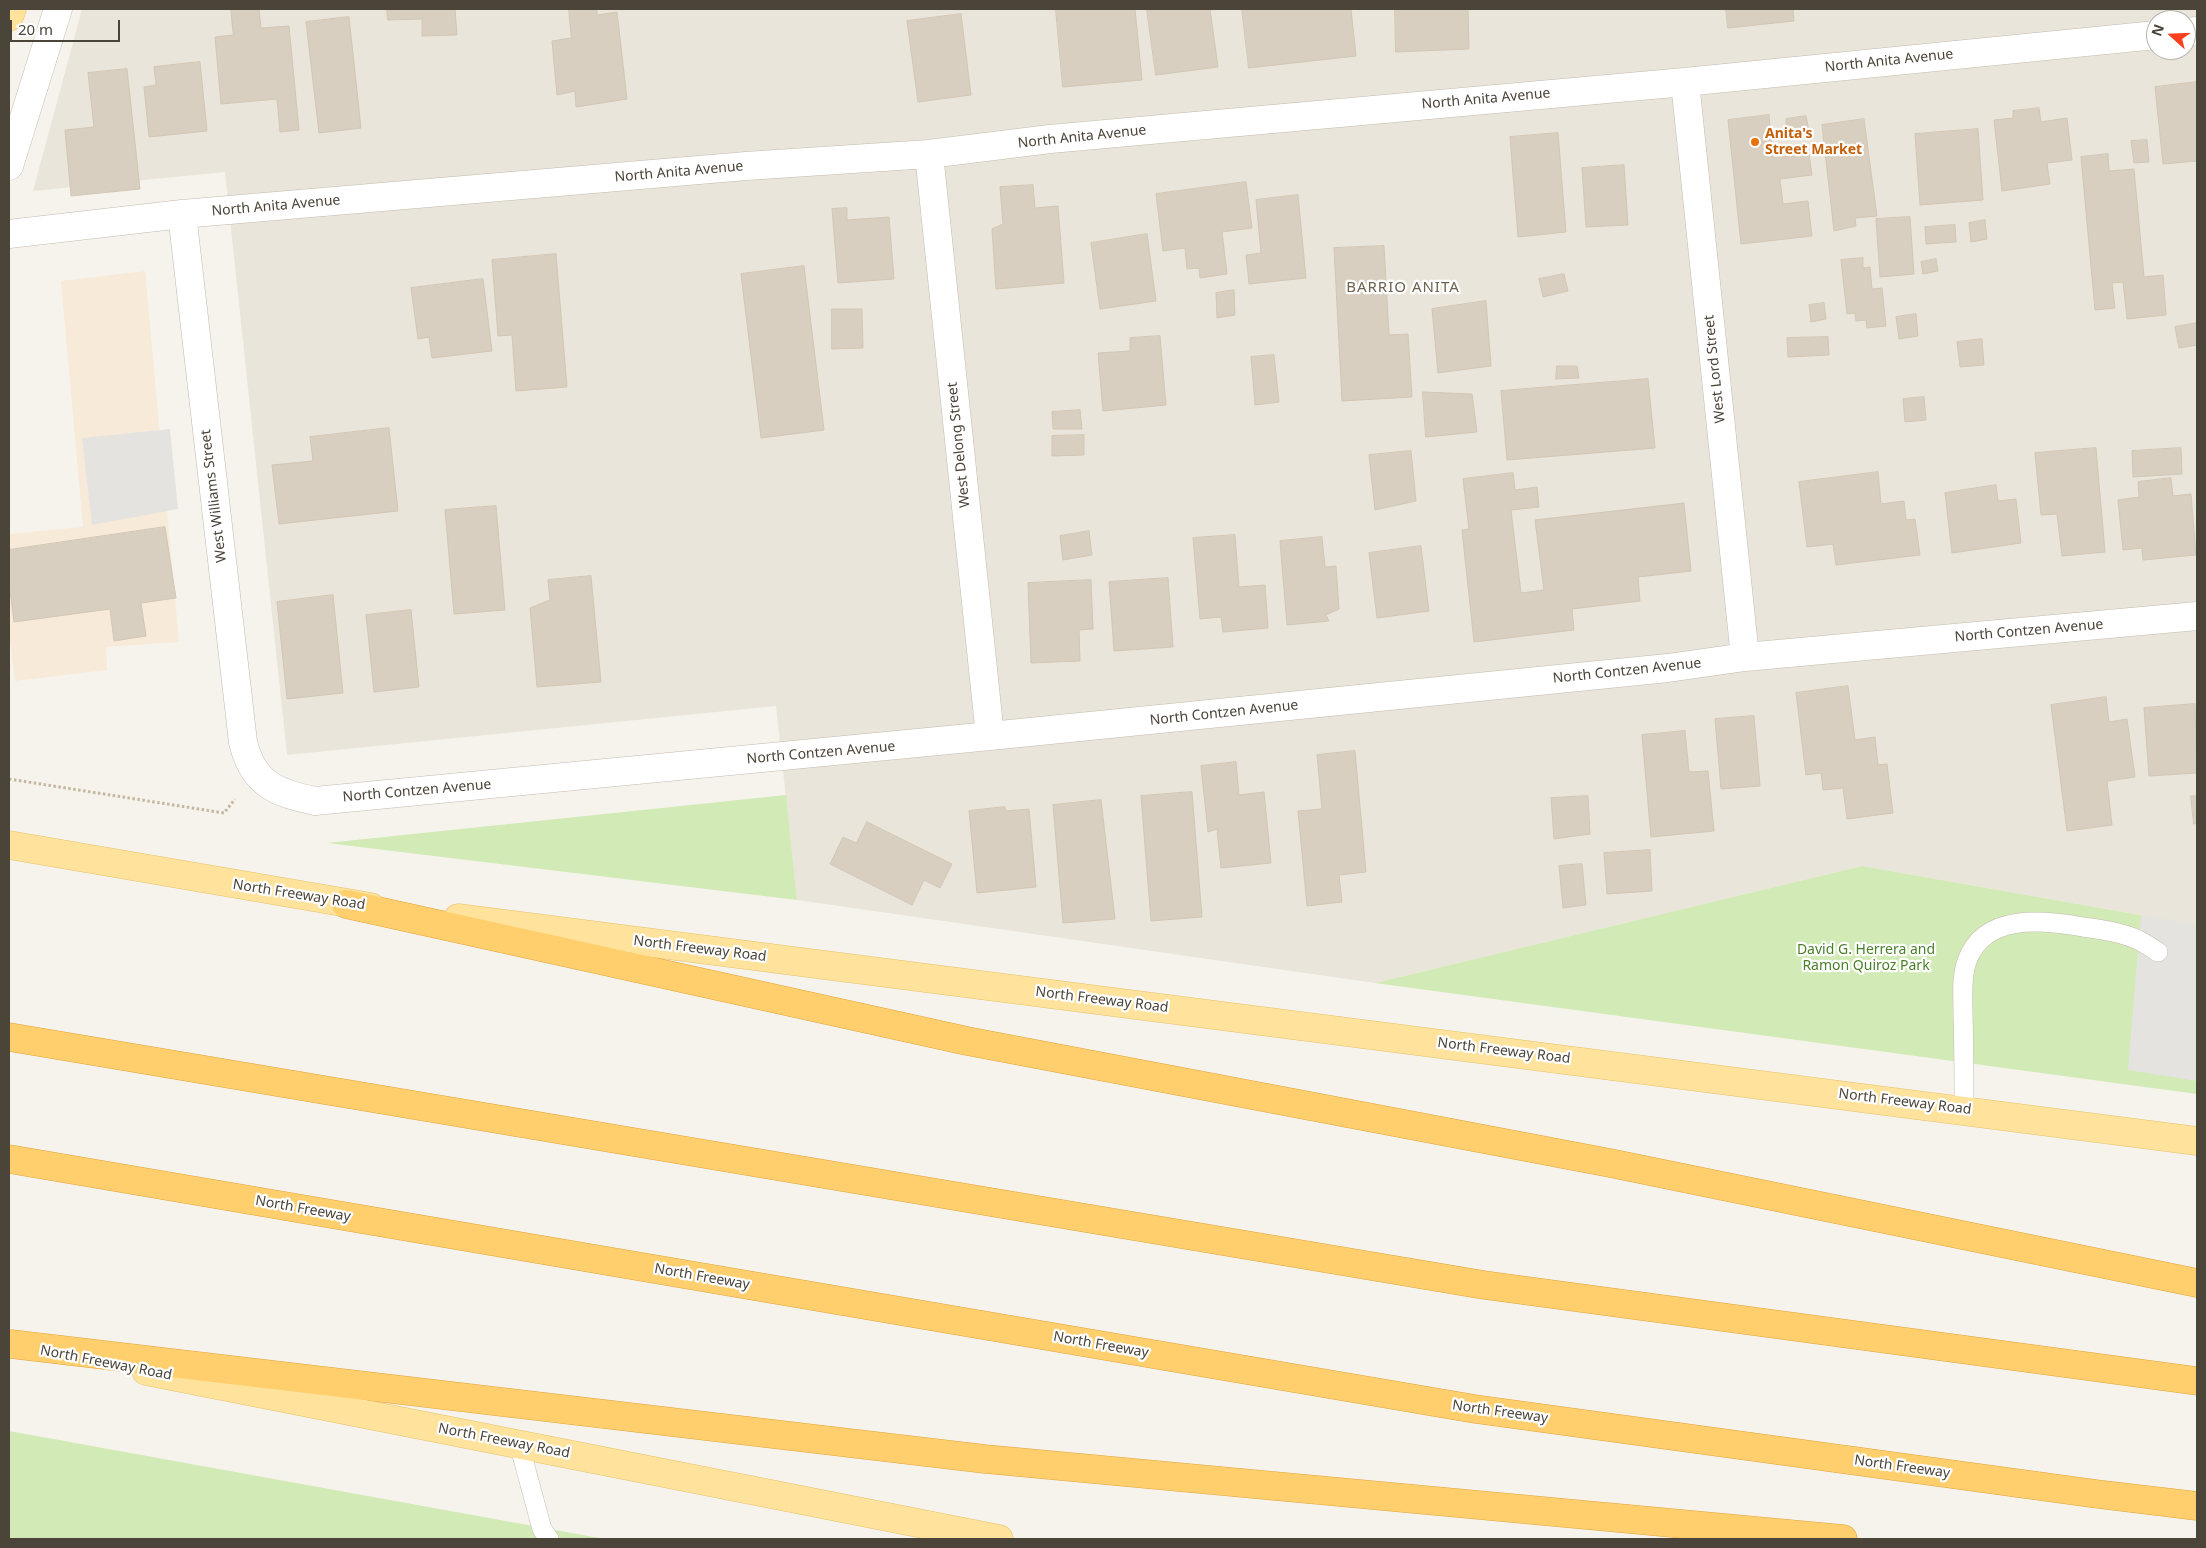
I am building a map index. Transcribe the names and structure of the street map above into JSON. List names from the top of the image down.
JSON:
{
  "streets": {
    "highway": ["North Freeway"],
    "main road": ["North Freeway Road"],
    "street": [
      "North Anita Avenue",
      "West Lord Street",
      "West Delong Street",
      "West Williams Street",
      "North Contzen Avenue"
    ]
  },
  "crossings": [
    ["North Anita Avenue", "West Lord Street"],
    ["North Anita Avenue", "West Delong Street"],
    ["North Anita Avenue", "West Williams Street"],
    ["West Lord Street", "North Contzen Avenue"],
    ["West Delong Street", "North Contzen Avenue"],
    ["West Williams Street", "North Contzen Avenue"]
  ],
  "districts": ["BARRIO ANITA"],
  "parks": ["David G. Herrera and Ramon Quiroz Park"],
  "places": ["Anita's Street Market"],
  "scale_bar": "20 m",
  "north": "left"
}
